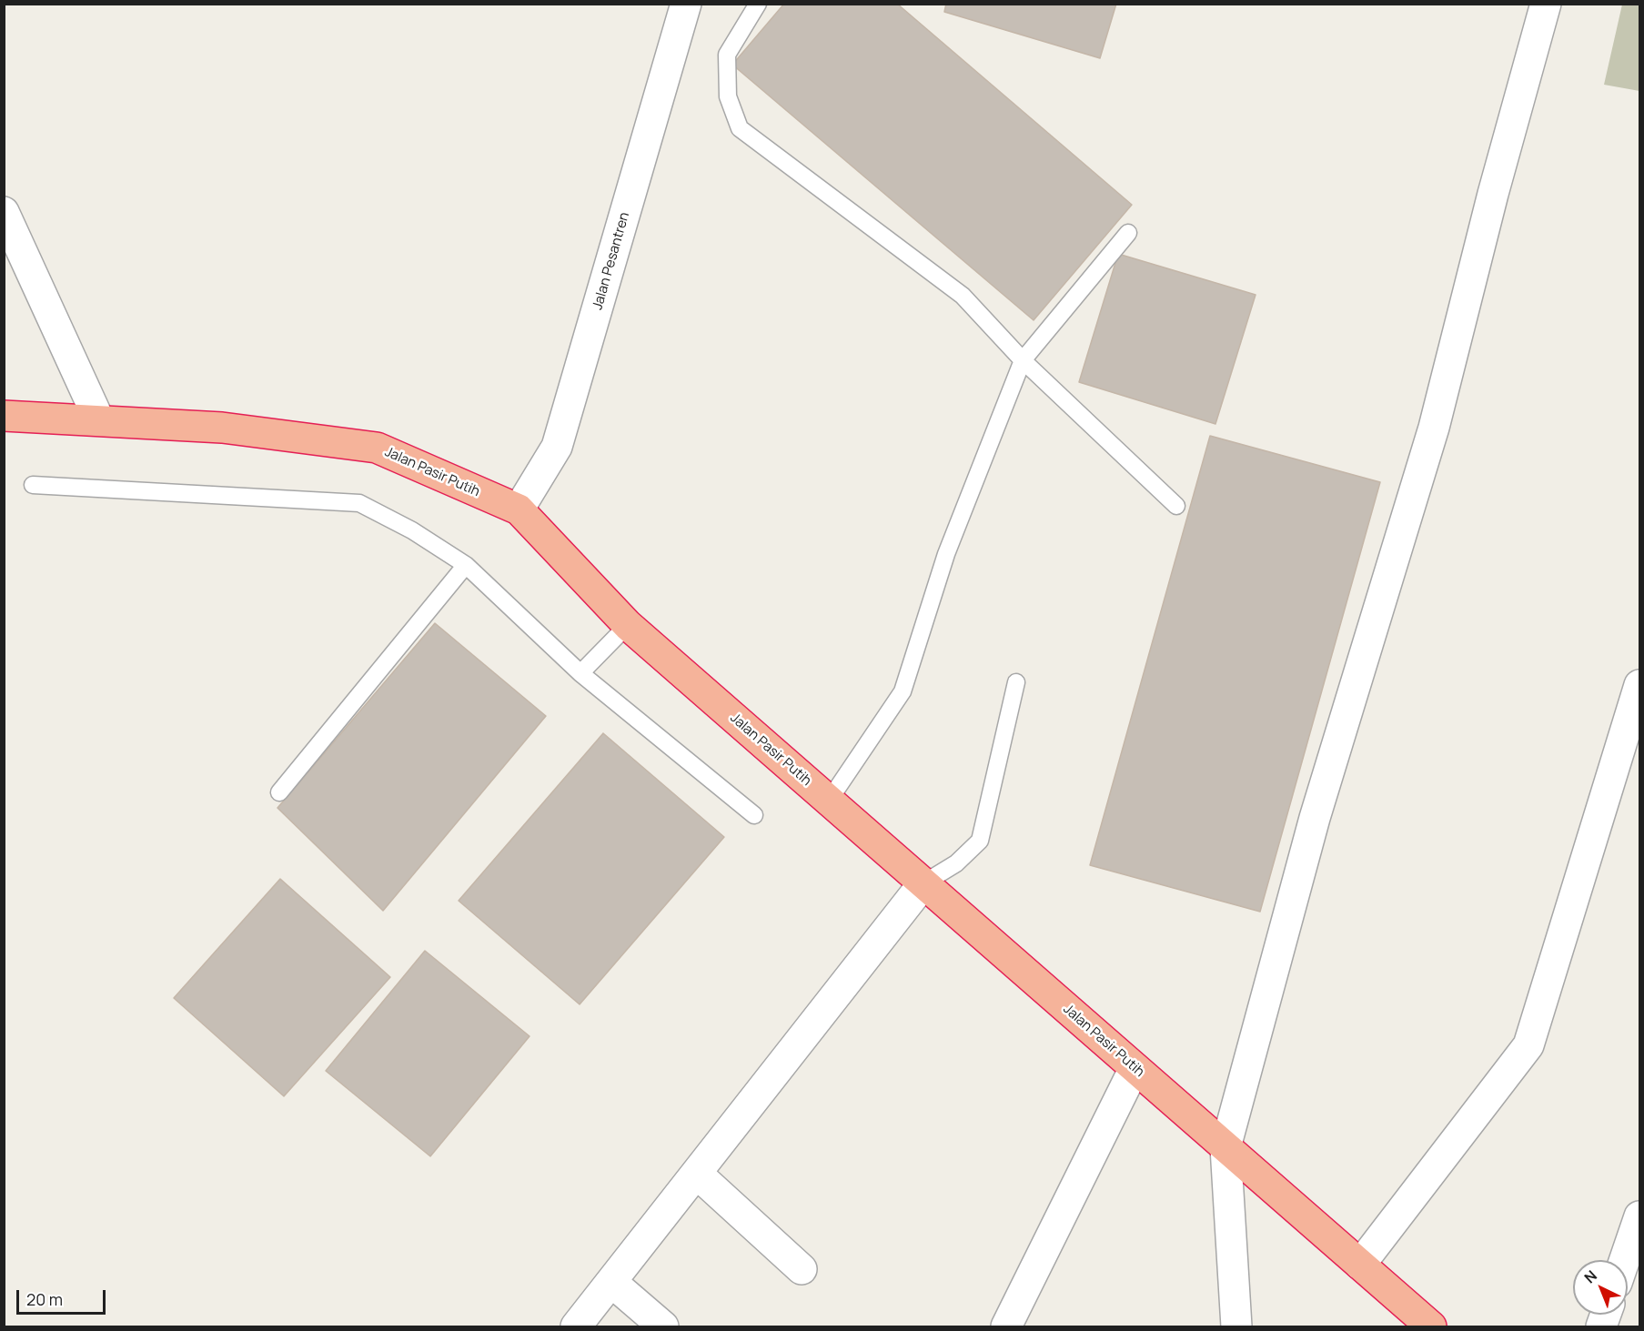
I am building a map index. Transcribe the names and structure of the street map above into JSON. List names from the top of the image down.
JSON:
{
  "streets": {
    "highway": ["Jalan Pasir Putih"],
    "street": ["Jalan Pesantren"]
  },
  "crossings": [
    ["Jalan Pesantren", "Jalan Pasir Putih"]
  ],
  "scale_bar": "20 m",
  "north": "top left"
}
